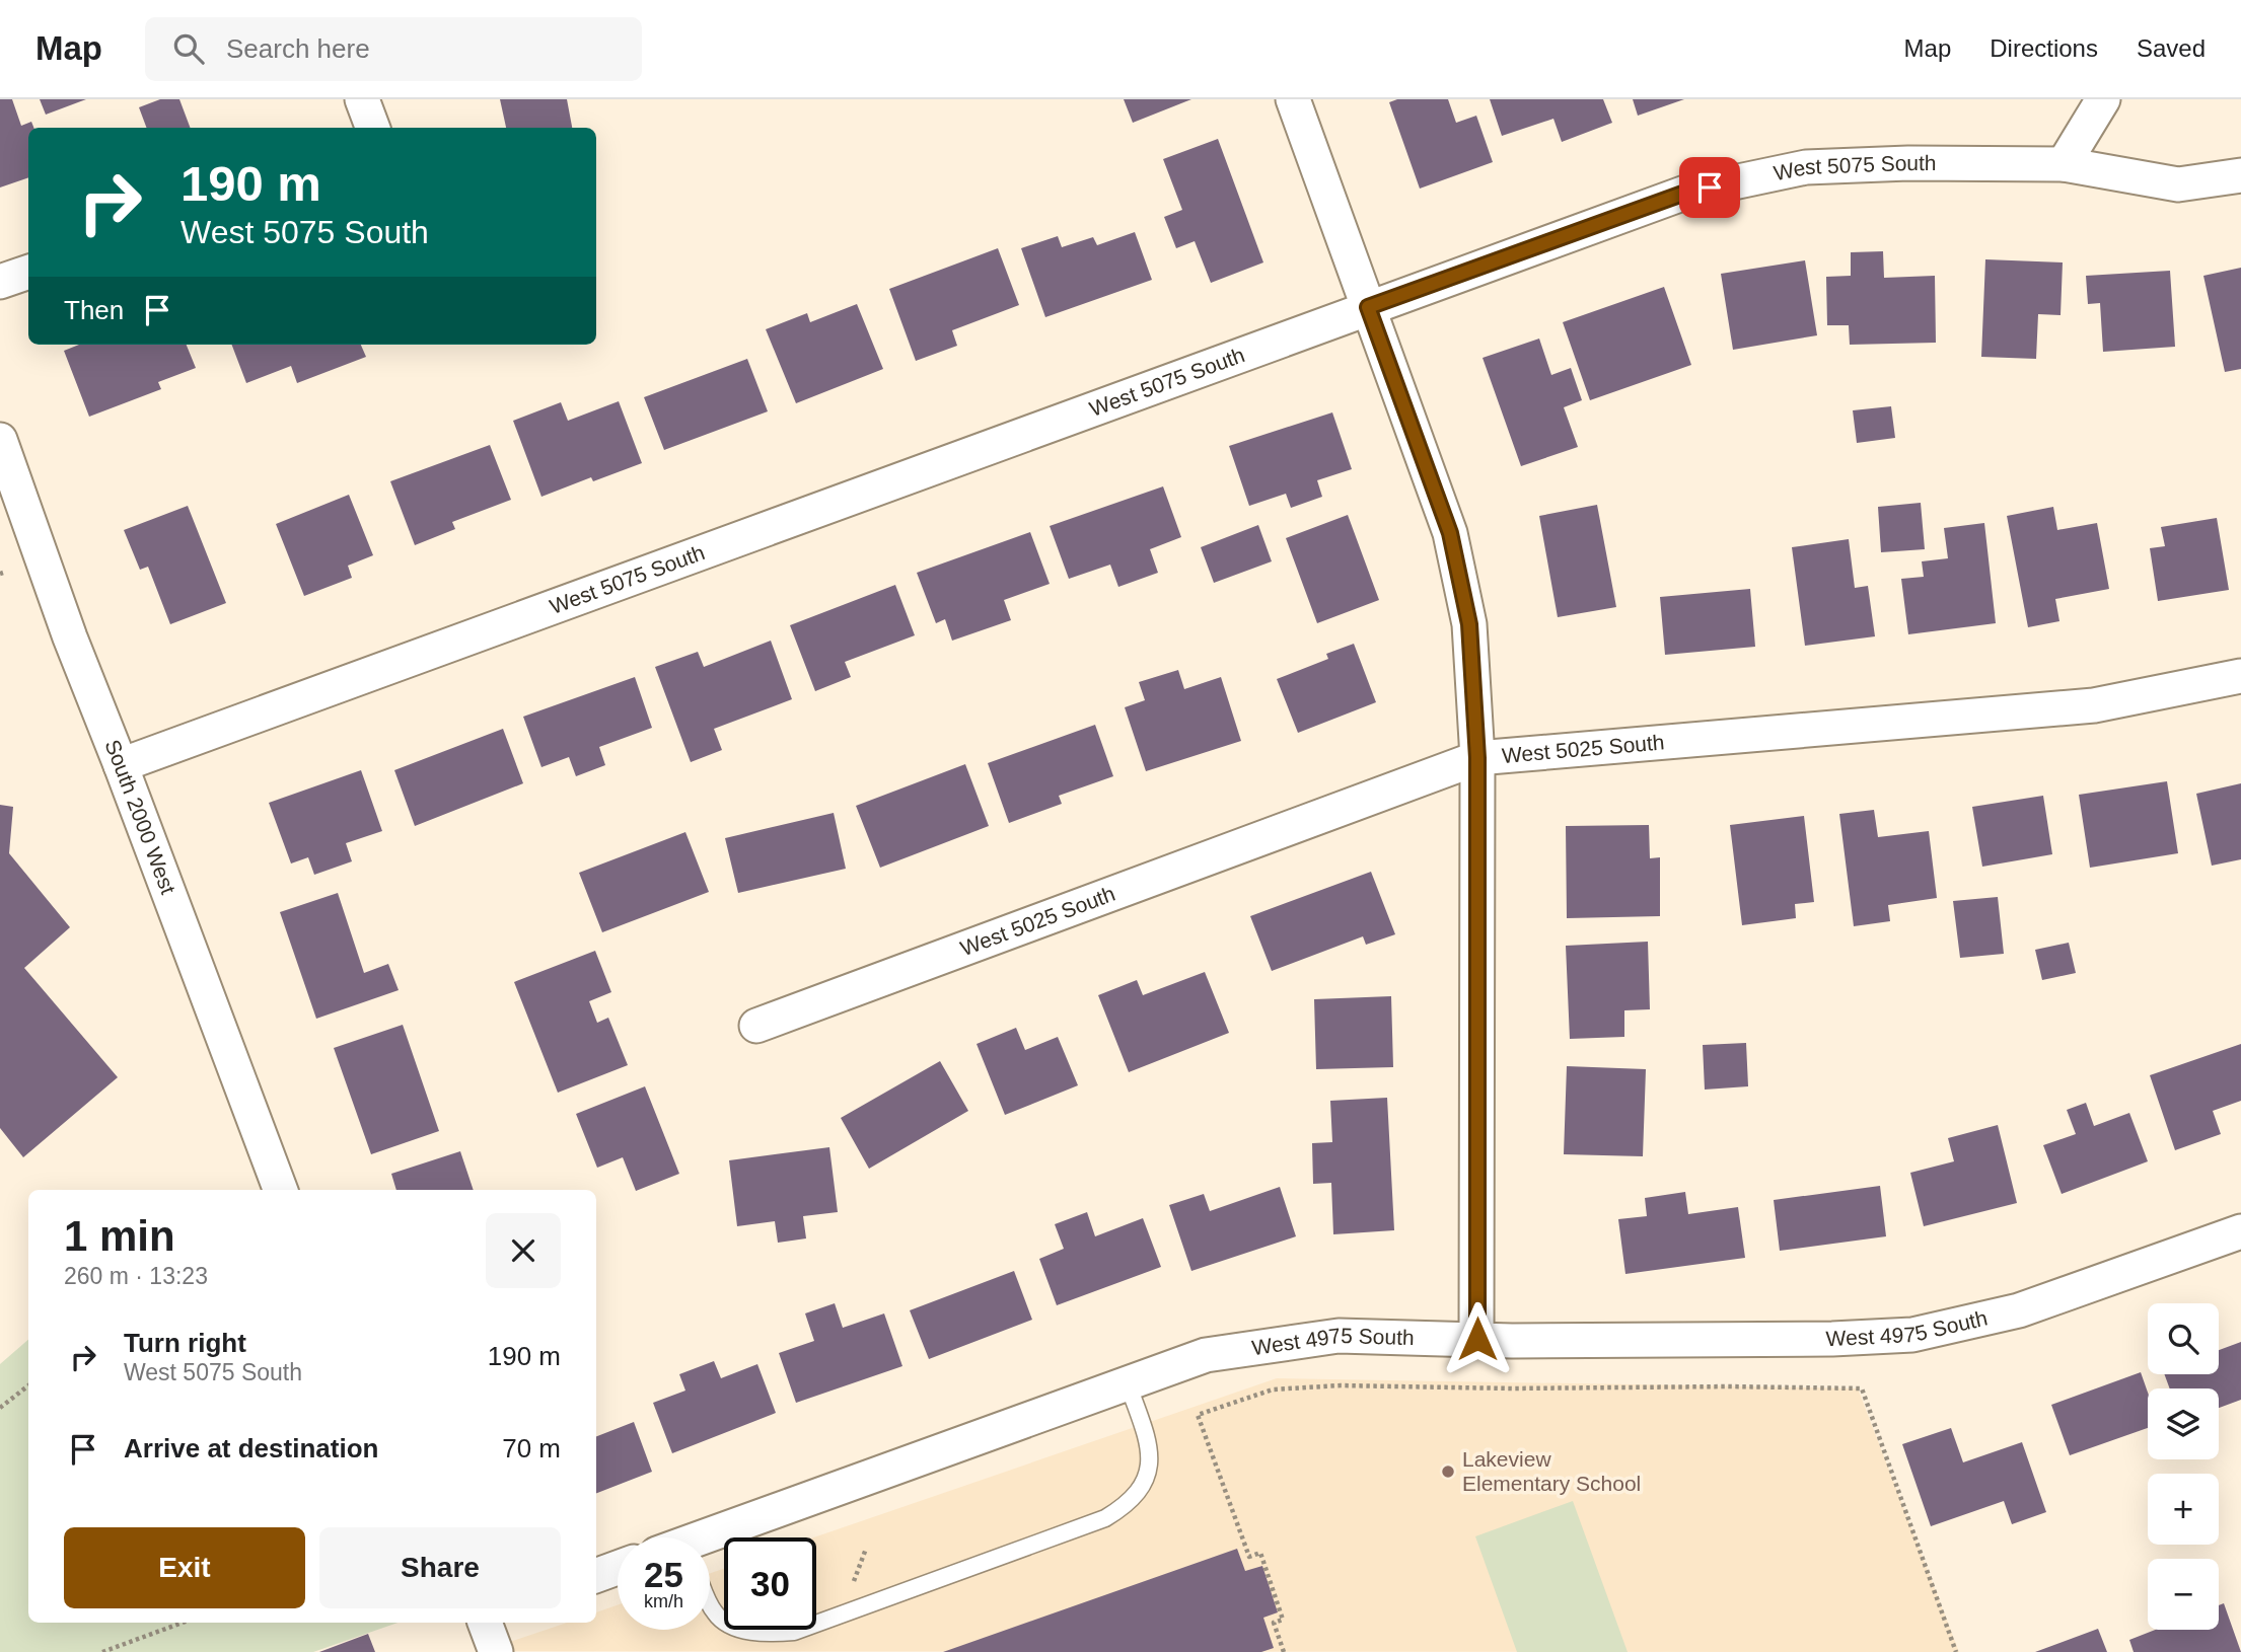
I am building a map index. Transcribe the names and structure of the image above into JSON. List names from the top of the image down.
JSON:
{
  "streets": {
    "street": [
      "West 5075 South",
      "West 5025 South",
      "South 2000 West",
      "West 4975 South"
    ]
  },
  "crossings": [
    ["West 5075 South", "South 2000 West"]
  ],
  "places": ["Lakeview Elementary School"],
  "page": {
    "header": "Map",
    "search": "Search here",
    "nav": ["Map", "Directions", "Saved"],
    "turn": ["190 m", "West 5075 South"],
    "then": "Then",
    "heading": ["1 min", "260 m · 13:23"],
    "map_buttons": ["+", "−"],
    "list": [
      {
        "name": "Turn right",
        "note": "West 5075 South",
        "value": "190 m"
      },
      {
        "name": "Arrive at destination",
        "value": "70 m"
      }
    ],
    "buttons": ["Exit", "Share"],
    "speed": "25 km/h",
    "limit": "30"
  }
}
